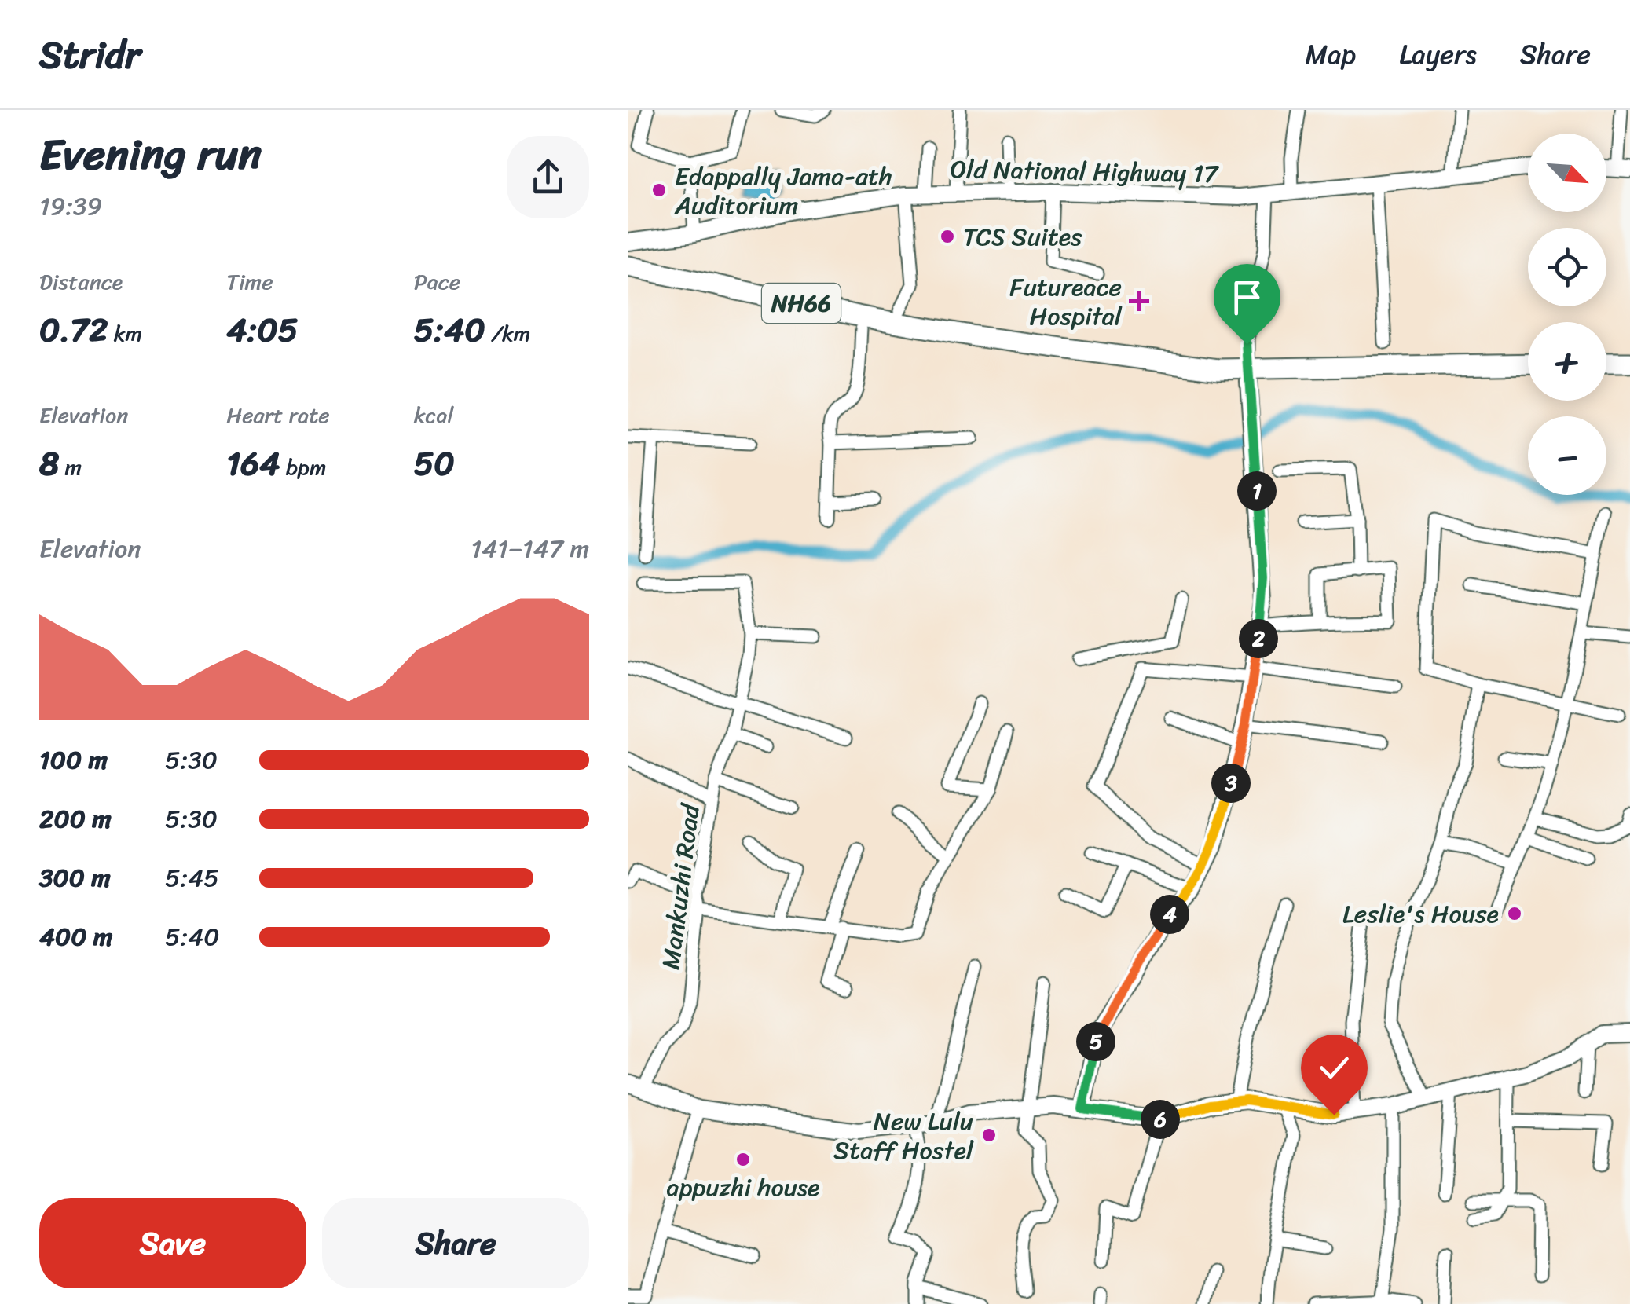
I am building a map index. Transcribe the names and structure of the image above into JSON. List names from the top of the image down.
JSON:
{
  "streets": {
    "highway": ["NH66"],
    "street": ["Old National Highway 17", "Mankuzhi Road"]
  },
  "places": {
    "other": [
      "Edappally Jama-ath Auditorium",
      "TCS Suites",
      "Leslie's House",
      "New Lulu Staff Hostel",
      "appuzhi house"
    ],
    "health": ["Futureace Hospital"]
  },
  "north": "bottom right",
  "page": {
    "header": "Stridr",
    "nav": ["Map", "Layers", "Share"],
    "heading": ["Evening run", "19:39"],
    "map_buttons": ["+", "−"],
    "stats": [
      ["Distance", "0.72 km"],
      ["Time", "4:05"],
      ["Pace", "5:40 /km"],
      ["Elevation", "8 m"],
      ["Heart rate", "164 bpm"],
      ["kcal", "50"]
    ],
    "pins": [
      "1",
      "2",
      "3",
      "4",
      "5",
      "6"
    ],
    "chart": ["Elevation", "141–147 m"],
    "list": [
      {
        "name": "100 m",
        "note": "5:30"
      },
      {
        "name": "200 m",
        "note": "5:30"
      },
      {
        "name": "300 m",
        "note": "5:45"
      },
      {
        "name": "400 m",
        "note": "5:40"
      }
    ],
    "buttons": ["Save", "Share"]
  }
}
